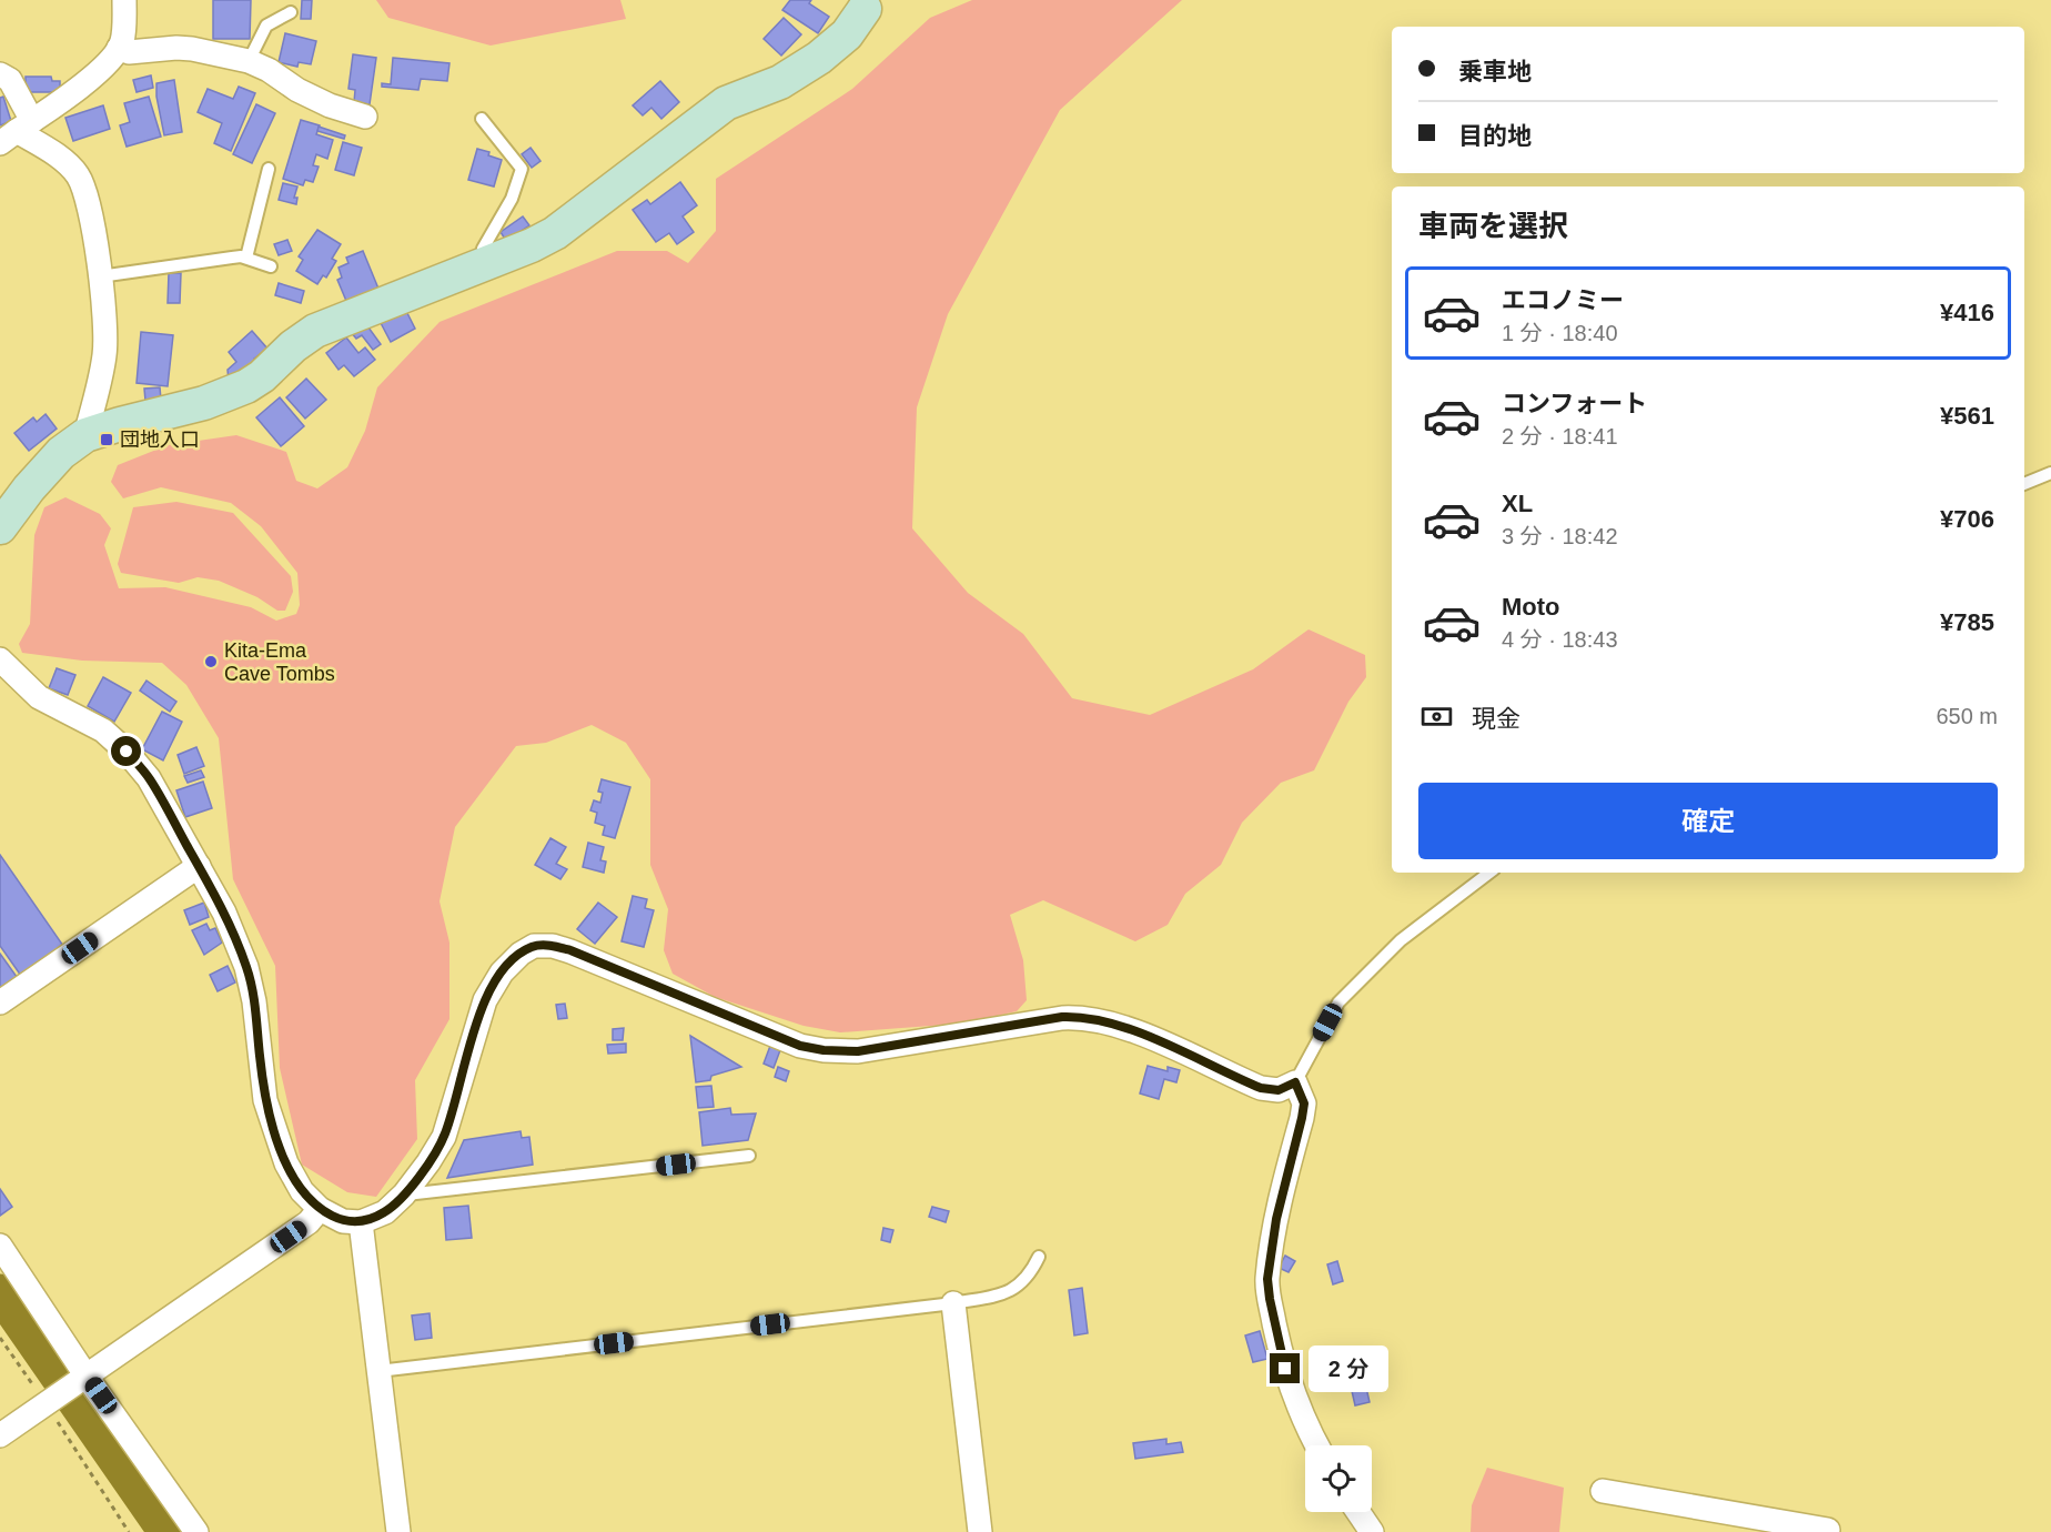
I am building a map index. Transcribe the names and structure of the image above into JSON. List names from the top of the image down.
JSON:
{
  "places": {
    "transit": ["団地入口"],
    "other": ["Kita-Ema Cave Tombs"]
  },
  "page": {
    "banner": ["乗車地", "目的地"],
    "heading": "車両を選択",
    "list": [
      {
        "name": "エコノミー",
        "note": "1 分 · 18:40",
        "value": "¥416"
      },
      {
        "name": "コンフォート",
        "note": "2 分 · 18:41",
        "value": "¥561"
      },
      {
        "name": "XL",
        "note": "3 分 · 18:42",
        "value": "¥706"
      },
      {
        "name": "Moto",
        "note": "4 分 · 18:43",
        "value": "¥785"
      }
    ],
    "pay": ["現金", "650 m"],
    "buttons": "確定",
    "bubble": "2 分"
  }
}
